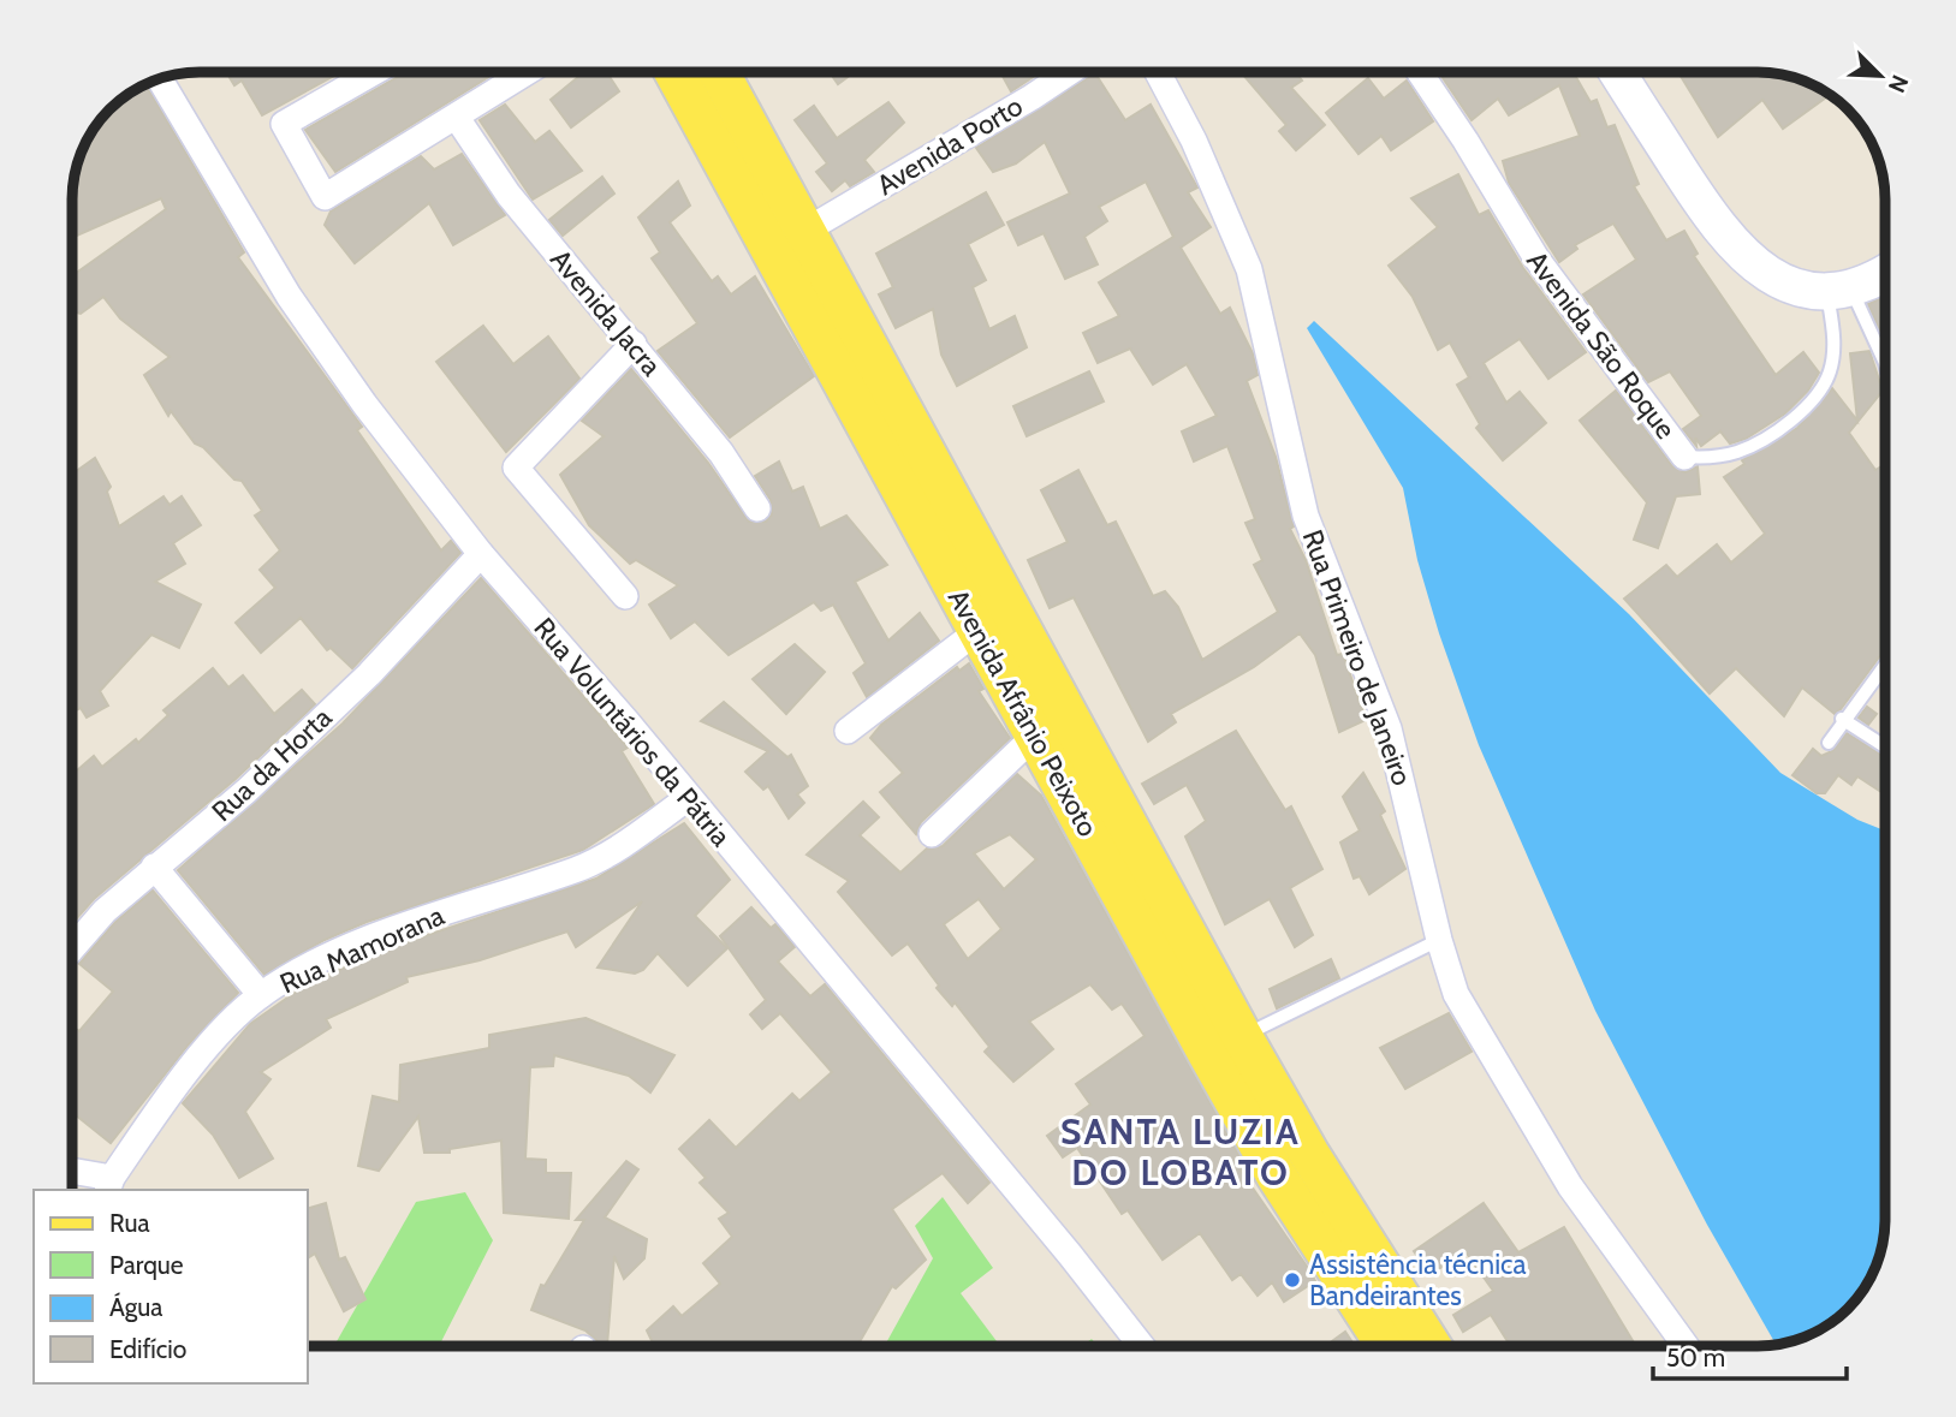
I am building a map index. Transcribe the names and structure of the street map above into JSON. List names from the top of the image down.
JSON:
{
  "streets": {
    "main road": ["Avenida Afrânio Peixoto"],
    "street": [
      "Avenida Porto",
      "Avenida Jacra",
      "Avenida São Roque",
      "Rua Primeiro de Janeiro",
      "Rua Voluntários da Pátria",
      "Rua da Horta",
      "Rua Mamorana"
    ]
  },
  "crossings": [
    ["Avenida Porto", "Avenida Afrânio Peixoto"],
    ["Rua Voluntários da Pátria", "Rua da Horta"],
    ["Rua Voluntários da Pátria", "Rua Mamorana"]
  ],
  "districts": ["SANTA LUZIA DO LOBATO"],
  "places": ["Assistência técnica Bandeirantes"],
  "legend": [
    "Rua",
    "Parque",
    "Água",
    "Edifício"
  ],
  "scale_bar": "50 m",
  "north": "bottom right"
}
